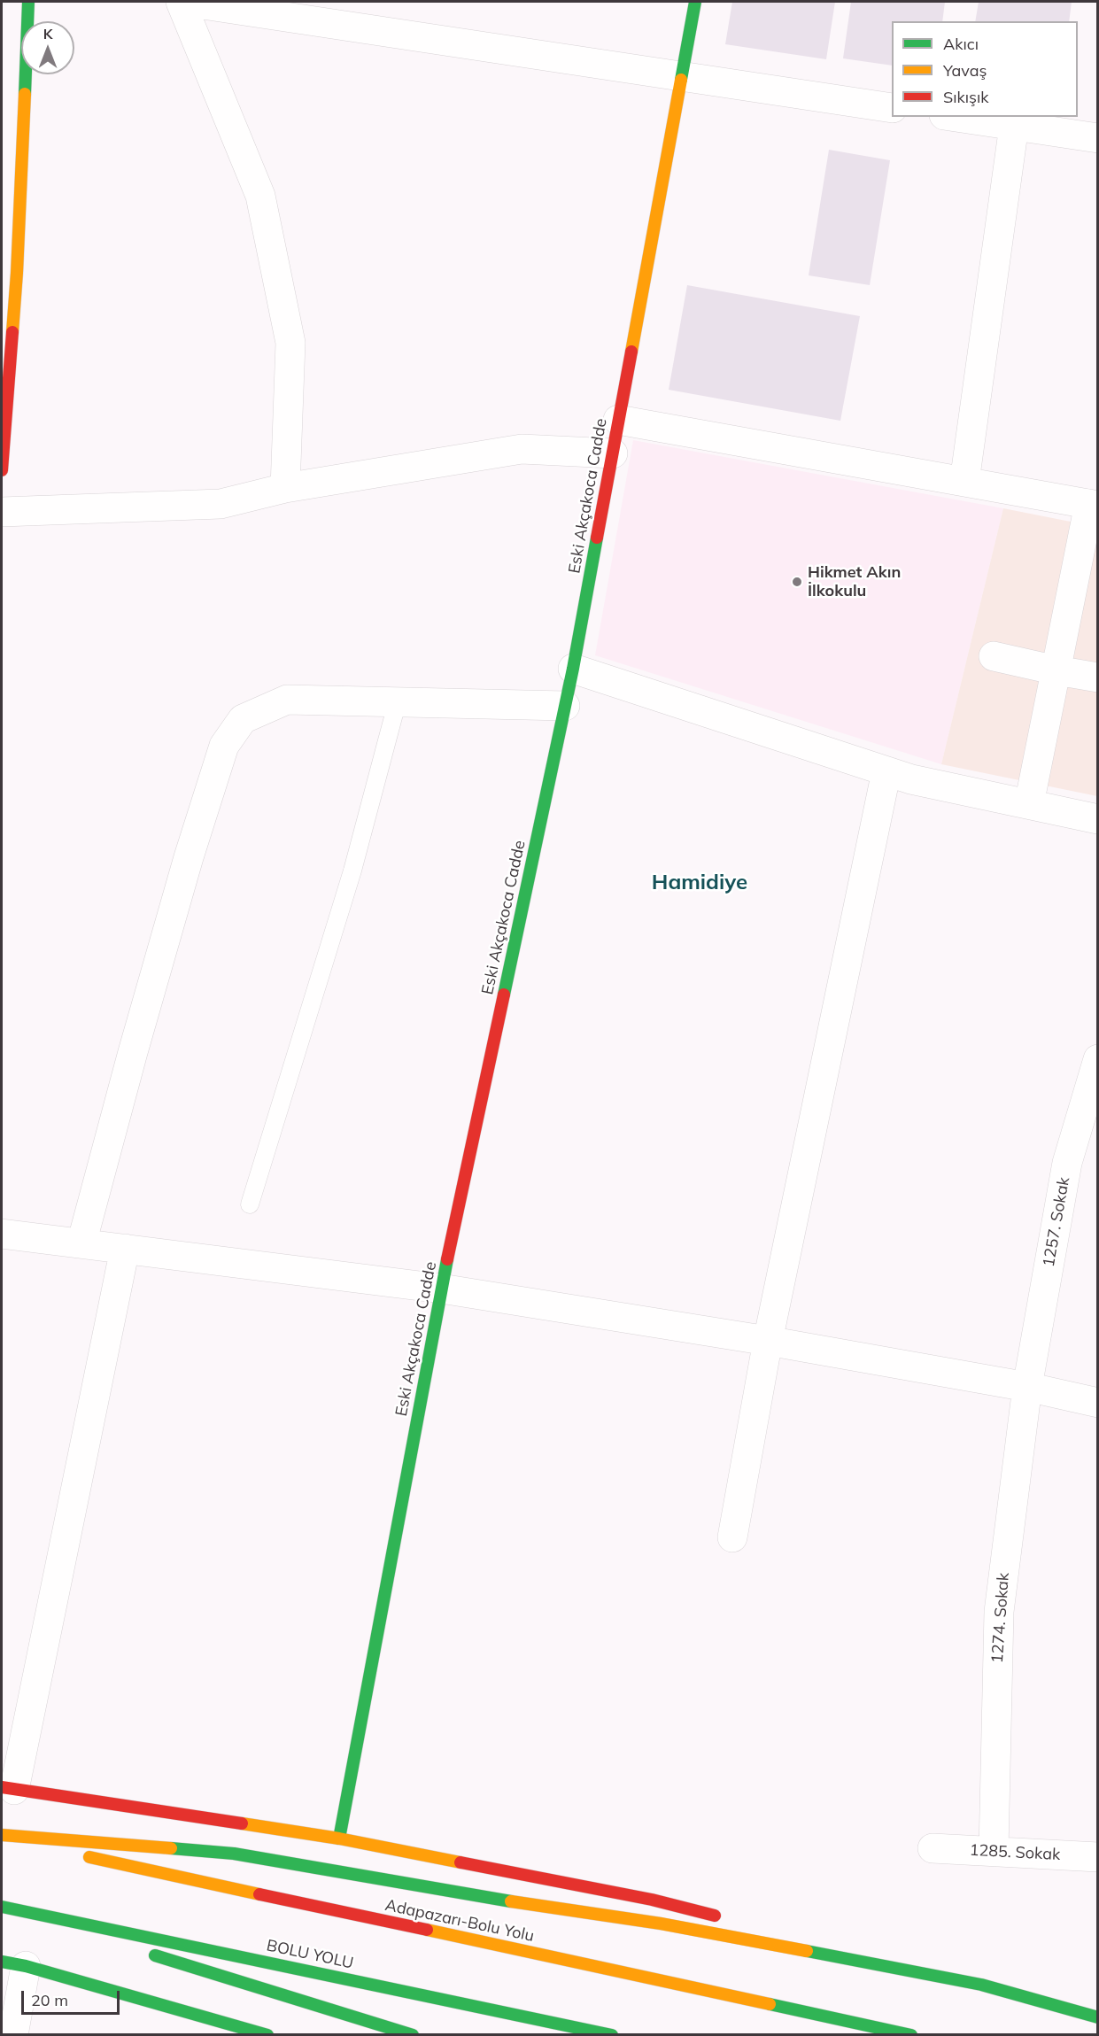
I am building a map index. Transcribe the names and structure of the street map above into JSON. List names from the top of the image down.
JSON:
{
  "streets": {
    "main road": ["Eski Akçakoca Cadde", "Adapazarı-Bolu Yolu", "BOLU YOLU"],
    "street": ["1257. Sokak", "1274. Sokak", "1285. Sokak"]
  },
  "crossings": [
    ["1257. Sokak", "1274. Sokak"],
    ["1274. Sokak", "1285. Sokak"]
  ],
  "districts": ["Hamidiye"],
  "places": ["Hikmet Akın İlkokulu"],
  "legend": ["Akıcı", "Yavaş", "Sıkışık"],
  "scale_bar": "20 m",
  "north": "top"
}
